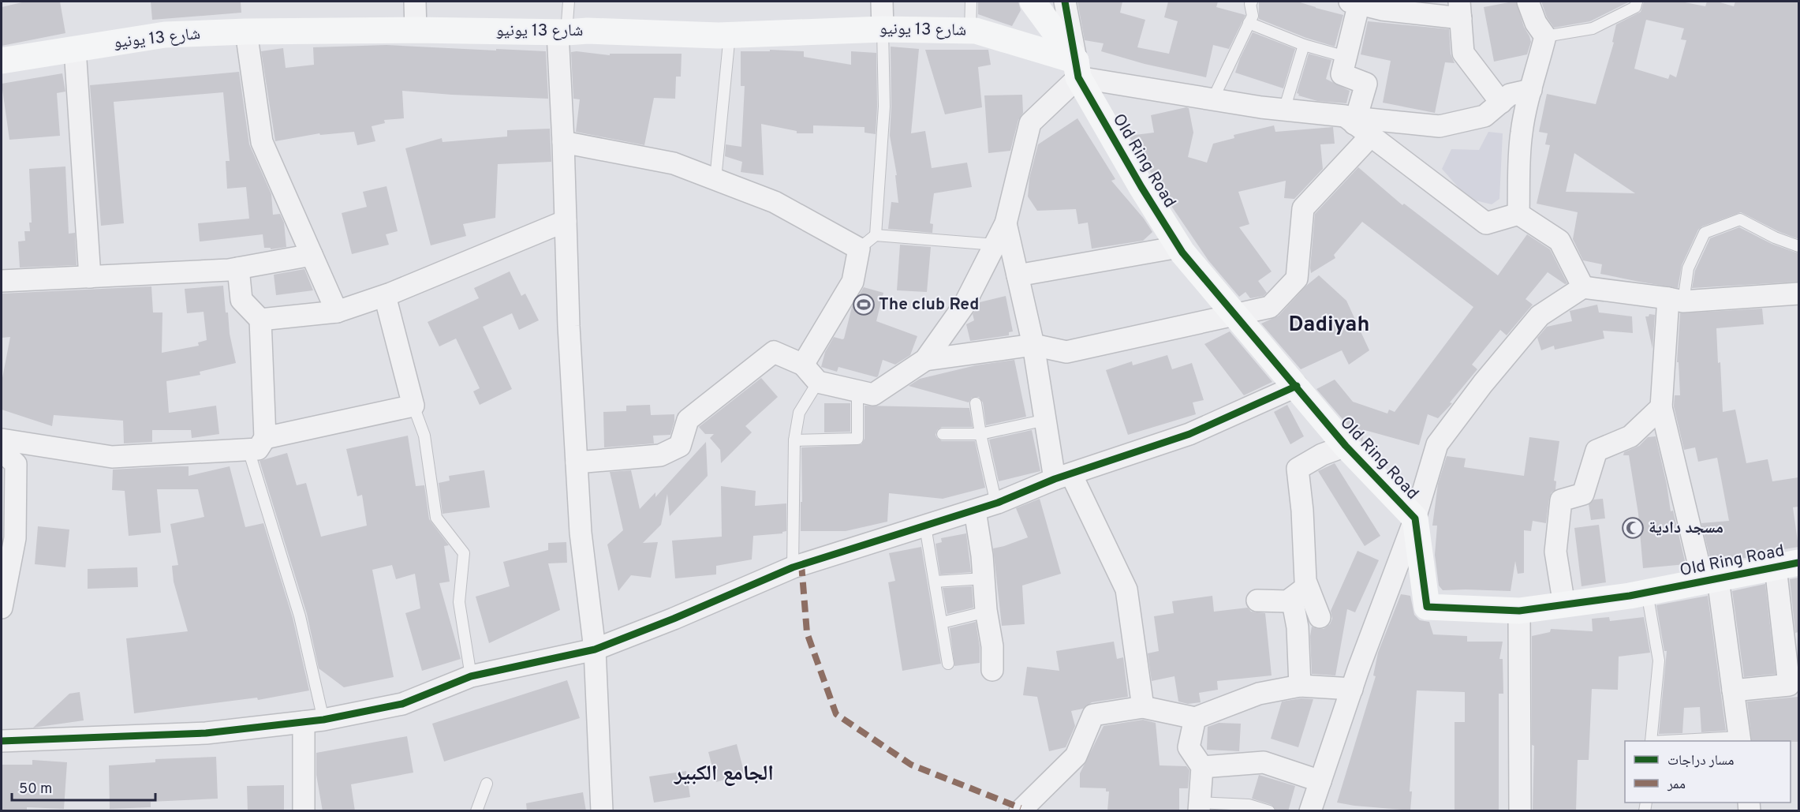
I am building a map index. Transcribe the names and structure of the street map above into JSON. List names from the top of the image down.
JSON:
{
  "streets": {
    "street": ["شارع 13 يونيو", "Old Ring Road"]
  },
  "crossings": [
    ["شارع 13 يونيو", "Old Ring Road"]
  ],
  "districts": ["Dadiyah", "الجامع الكبير"],
  "places": {
    "sports": ["The club Red"],
    "mosque": ["مسجد دادية"]
  },
  "legend": ["مسار دراجات", "ممر"],
  "scale_bar": "50 m"
}
